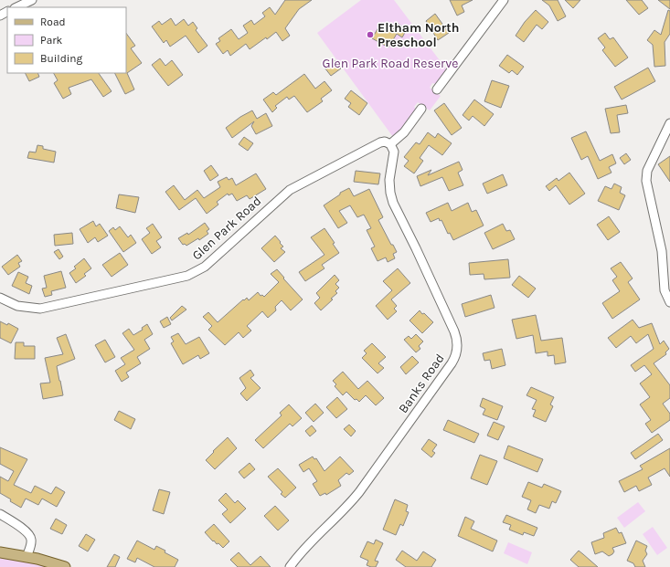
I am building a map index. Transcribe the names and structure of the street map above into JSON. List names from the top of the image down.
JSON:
{
  "streets": {
    "street": ["Glen Park Road", "Banks Road"]
  },
  "crossings": [
    ["Glen Park Road", "Banks Road"]
  ],
  "parks": ["Glen Park Road Reserve"],
  "places": ["Eltham North Preschool"],
  "legend": ["Road", "Park", "Building"]
}
